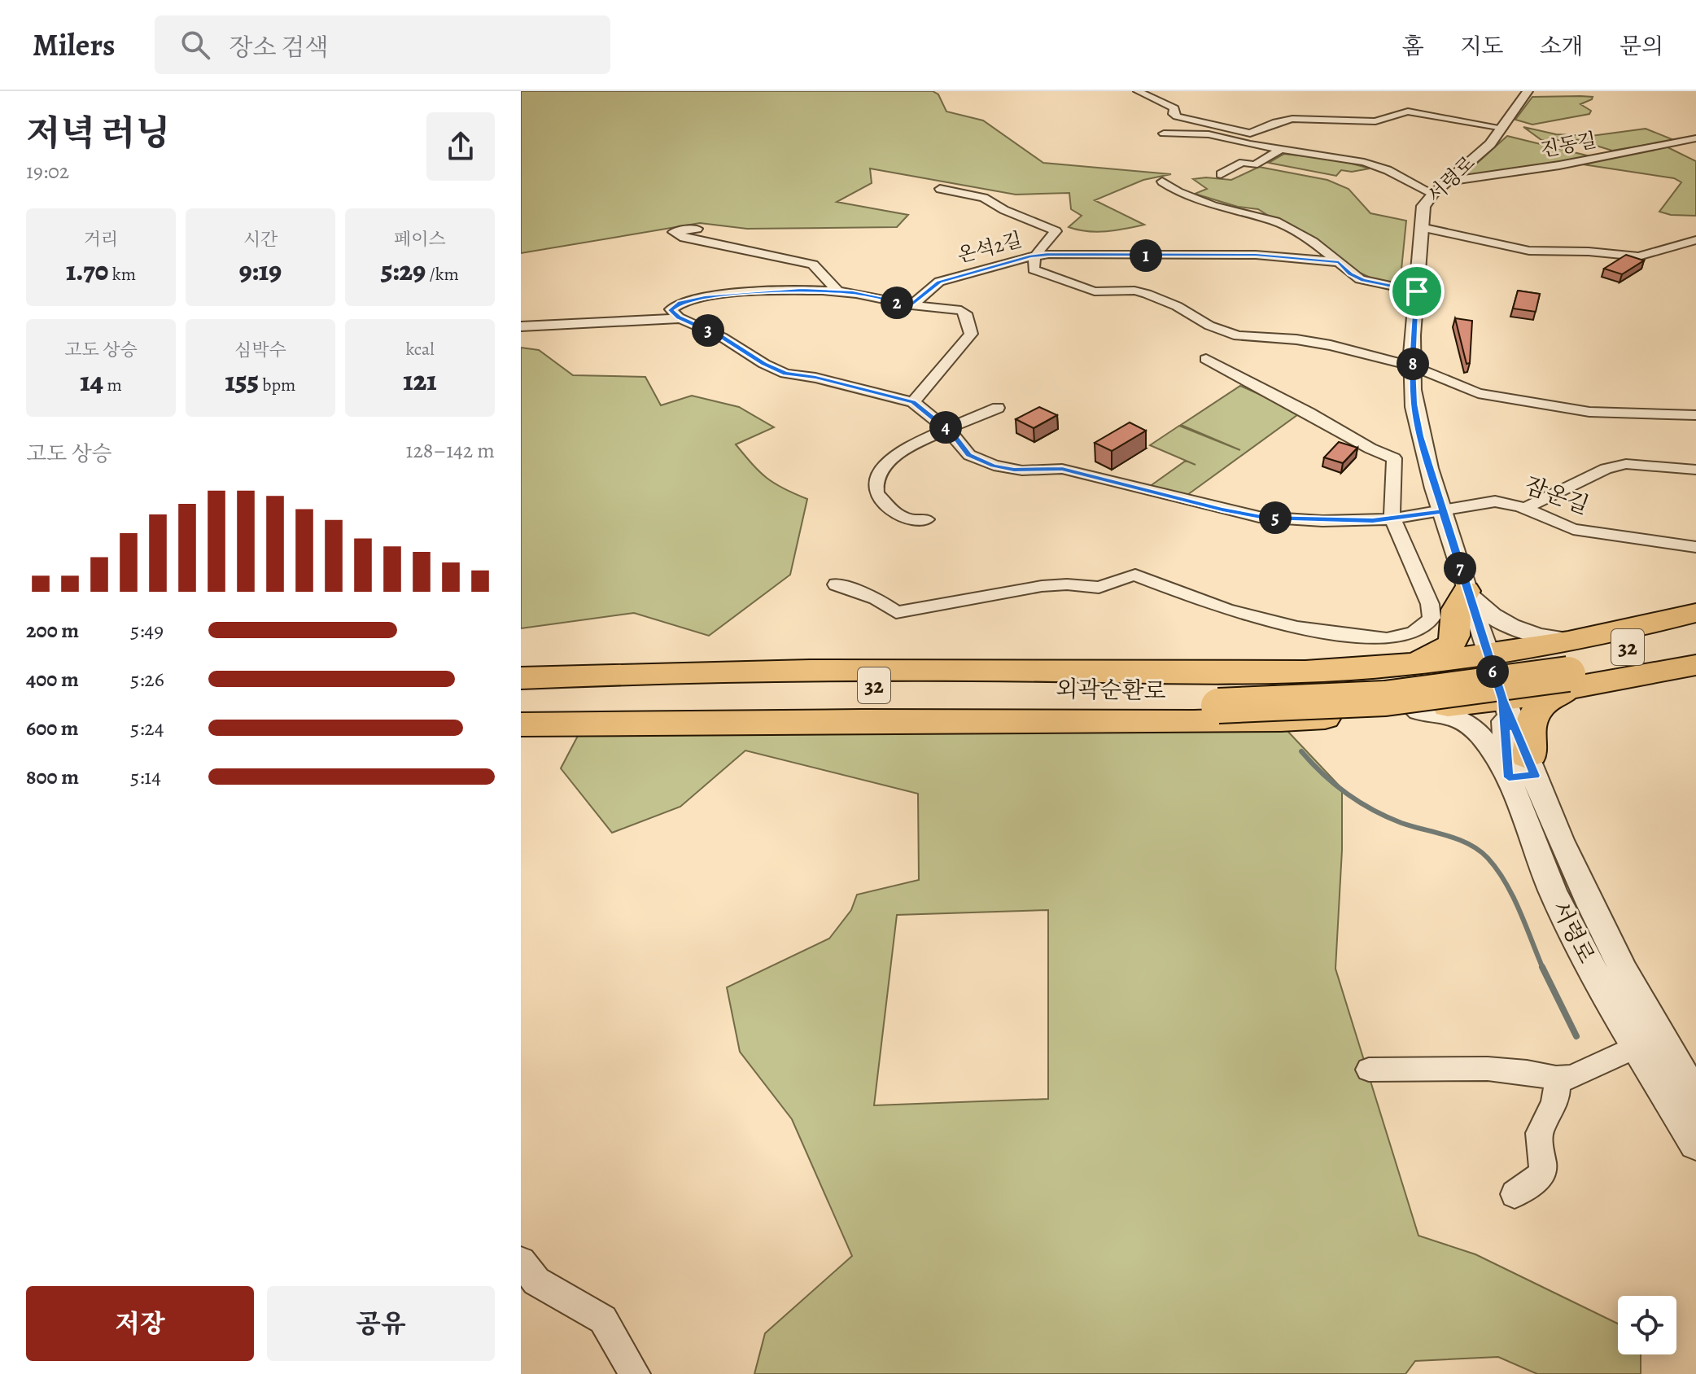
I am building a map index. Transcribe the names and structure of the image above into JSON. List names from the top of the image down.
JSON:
{
  "streets": {
    "highway": ["32", "외곽순환로"],
    "street": [
      "진동길",
      "서령로",
      "온석2길",
      "잠온길"
    ]
  },
  "crossings": [
    ["진동길", "서령로"],
    ["서령로", "온석2길"],
    ["서령로", "잠온길"]
  ],
  "page": {
    "header": "Milers",
    "search": "장소 검색",
    "nav": [
      "홈",
      "지도",
      "소개",
      "문의"
    ],
    "heading": ["저녁 러닝", "19:02"],
    "stats": [
      ["거리", "1.70 km"],
      ["시간", "9:19"],
      ["페이스", "5:29 /km"],
      ["고도 상승", "14 m"],
      ["심박수", "155 bpm"],
      ["kcal", "121"]
    ],
    "pins": [
      "1",
      "2",
      "3",
      "8",
      "4",
      "5",
      "7",
      "6"
    ],
    "chart": ["고도 상승", "128–142 m"],
    "list": [
      {
        "name": "200 m",
        "note": "5:49"
      },
      {
        "name": "400 m",
        "note": "5:26"
      },
      {
        "name": "600 m",
        "note": "5:24"
      },
      {
        "name": "800 m",
        "note": "5:14"
      }
    ],
    "buttons": ["저장", "공유"]
  }
}
